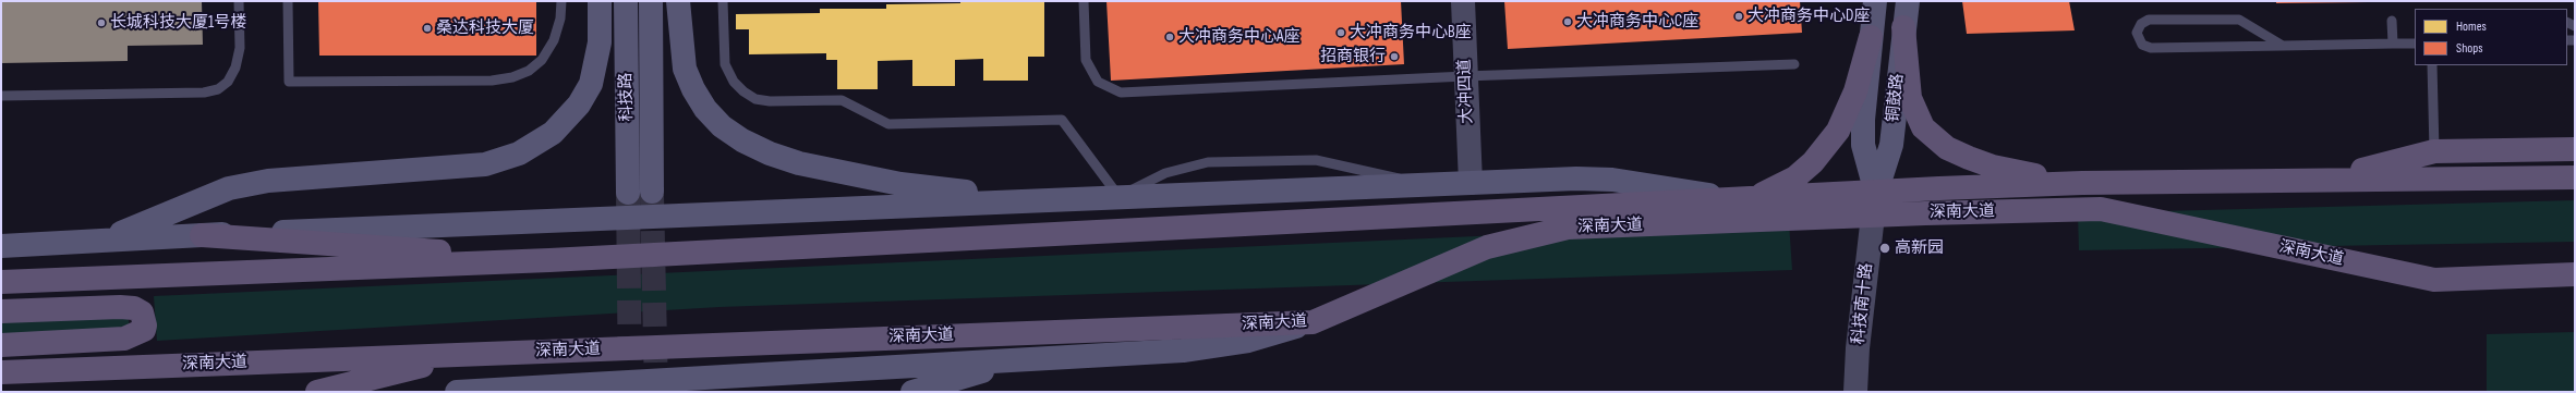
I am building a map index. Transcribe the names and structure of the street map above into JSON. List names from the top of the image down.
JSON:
{
  "streets": {
    "main road": ["科技路", "铜鼓路", "深南大道"],
    "street": ["大冲四道", "科技南十路"]
  },
  "crossings": [
    ["铜鼓路", "深南大道"],
    ["铜鼓路", "科技南十路"],
    ["深南大道", "科技南十路"]
  ],
  "places": [
    "大冲商务中心D座",
    "大冲商务中心C座",
    "长城科技大厦1号楼",
    "桑达科技大厦",
    "大冲商务中心B座",
    "大冲商务中心A座",
    "招商银行",
    "高新园"
  ],
  "legend": ["Homes", "Shops"]
}
